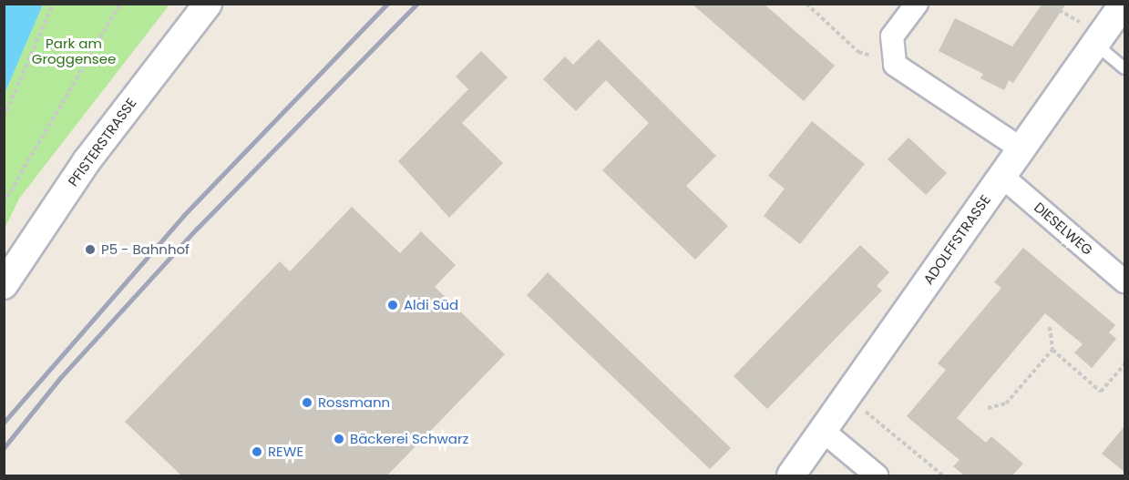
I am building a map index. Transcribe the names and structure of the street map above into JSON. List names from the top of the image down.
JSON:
{
  "streets": {
    "street": ["PFISTERSTRASSE", "DIESELWEG", "ADOLFFSTRASSE"]
  },
  "crossings": [
    ["DIESELWEG", "ADOLFFSTRASSE"]
  ],
  "parks": ["Park am Groggensee"],
  "places": [
    "P5 - Bahnhof",
    "Aldi Süd",
    "Rossmann",
    "Bäckerei Schwarz",
    "REWE"
  ]
}
